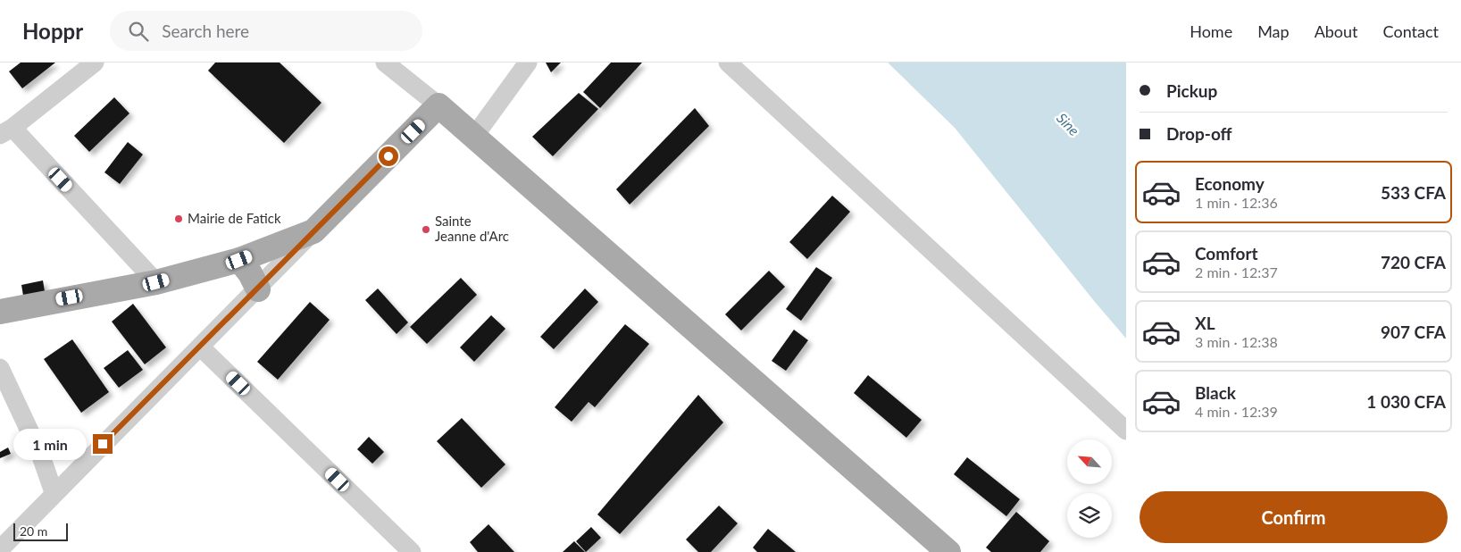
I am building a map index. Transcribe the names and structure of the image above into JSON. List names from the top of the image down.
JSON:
{
  "water": ["Sine"],
  "places": ["Mairie de Fatick", "Sainte Jeanne d'Arc"],
  "scale_bar": "20 m",
  "north": "top left",
  "page": {
    "header": "Hoppr",
    "search": "Search here",
    "nav": [
      "Home",
      "Map",
      "About",
      "Contact"
    ],
    "banner": ["Pickup", "Drop-off"],
    "list": [
      {
        "name": "Economy",
        "note": "1 min · 12:36",
        "value": "533 CFA"
      },
      {
        "name": "Comfort",
        "note": "2 min · 12:37",
        "value": "720 CFA"
      },
      {
        "name": "XL",
        "note": "3 min · 12:38",
        "value": "907 CFA"
      },
      {
        "name": "Black",
        "note": "4 min · 12:39",
        "value": "1 030 CFA"
      }
    ],
    "bubble": "1 min",
    "buttons": "Confirm",
    "scale": "20 m"
  }
}
